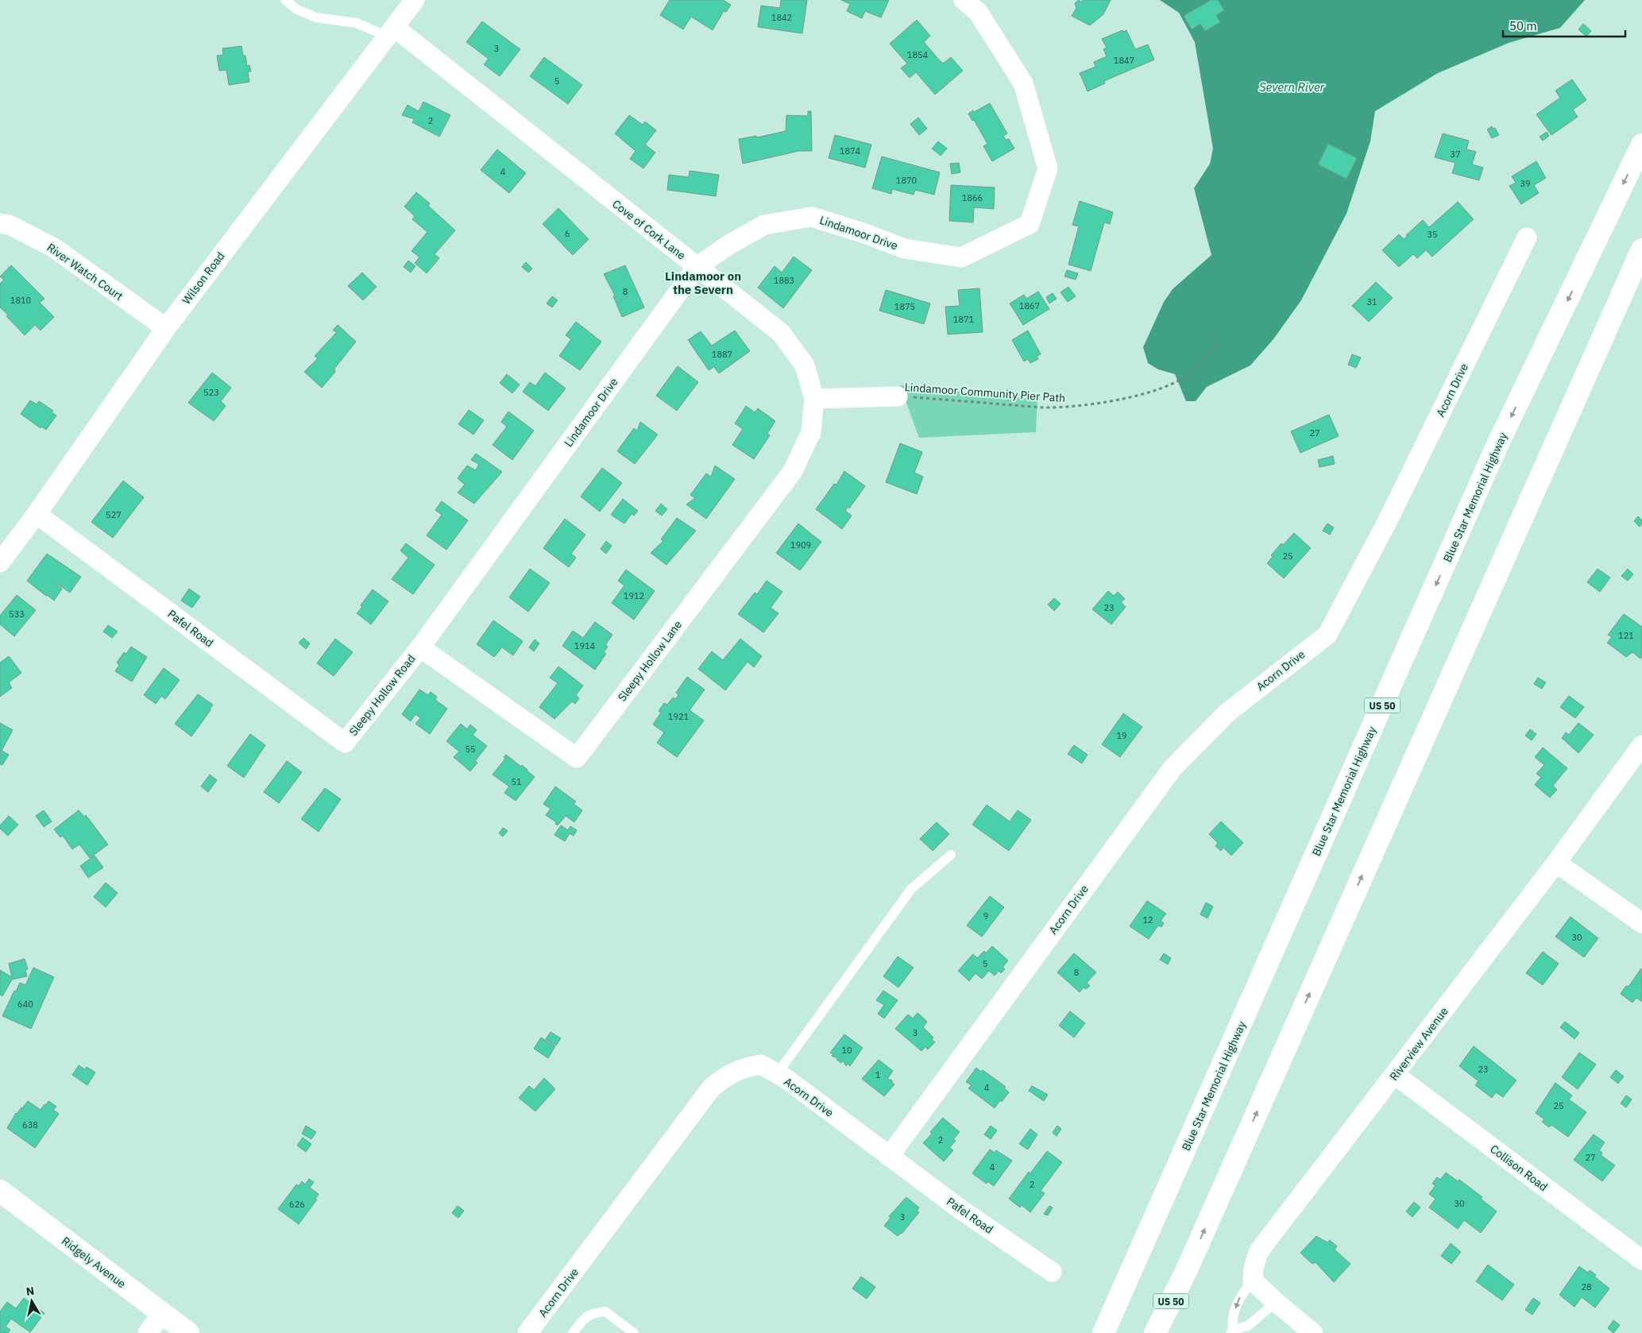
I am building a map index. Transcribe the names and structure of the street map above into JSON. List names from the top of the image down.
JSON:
{
  "streets": {
    "main road": ["Blue Star Memorial Highway", "US 50", "Ridgely Avenue"],
    "street": [
      "Cove of Cork Lane",
      "Lindamoor Drive",
      "River Watch Court",
      "Wilson Road",
      "Acorn Drive",
      "Pafel Road",
      "Sleepy Hollow Lane",
      "Sleepy Hollow Road",
      "Riverview Avenue",
      "Collison Road"
    ],
    "path": ["Lindamoor Community Pier Path"]
  },
  "crossings": [
    ["Cove of Cork Lane", "Lindamoor Drive"],
    ["Cove of Cork Lane", "Wilson Road"],
    ["Cove of Cork Lane", "Sleepy Hollow Lane"],
    ["Lindamoor Drive", "Sleepy Hollow Lane"],
    ["Lindamoor Drive", "Sleepy Hollow Road"],
    ["River Watch Court", "Wilson Road"],
    ["Wilson Road", "Pafel Road"],
    ["Acorn Drive", "Pafel Road"],
    ["Pafel Road", "Sleepy Hollow Road"],
    ["Sleepy Hollow Lane", "Sleepy Hollow Road"],
    ["Riverview Avenue", "Collison Road"]
  ],
  "districts": ["Lindamoor on the Severn"],
  "water": ["Severn River"],
  "house_numbers": [
    "1842",
    "3",
    "1854",
    "1847",
    "5",
    "2",
    "1874",
    "37",
    "4",
    "1870",
    "39",
    "1866",
    "6",
    "35",
    "1883",
    "8",
    "1810",
    "31",
    "1867",
    "1875",
    "1871",
    "1887",
    "523",
    "27",
    "527",
    "1909",
    "25",
    "1912",
    "23",
    "533",
    "121",
    "1914",
    "1921",
    "19",
    "55",
    "51",
    "9",
    "12",
    "30",
    "5",
    "8",
    "640",
    "3",
    "10",
    "23",
    "1",
    "4",
    "25",
    "638",
    "2",
    "27",
    "4",
    "2",
    "30",
    "626",
    "3",
    "28"
  ],
  "scale_bar": "50 m",
  "north": "top"
}
